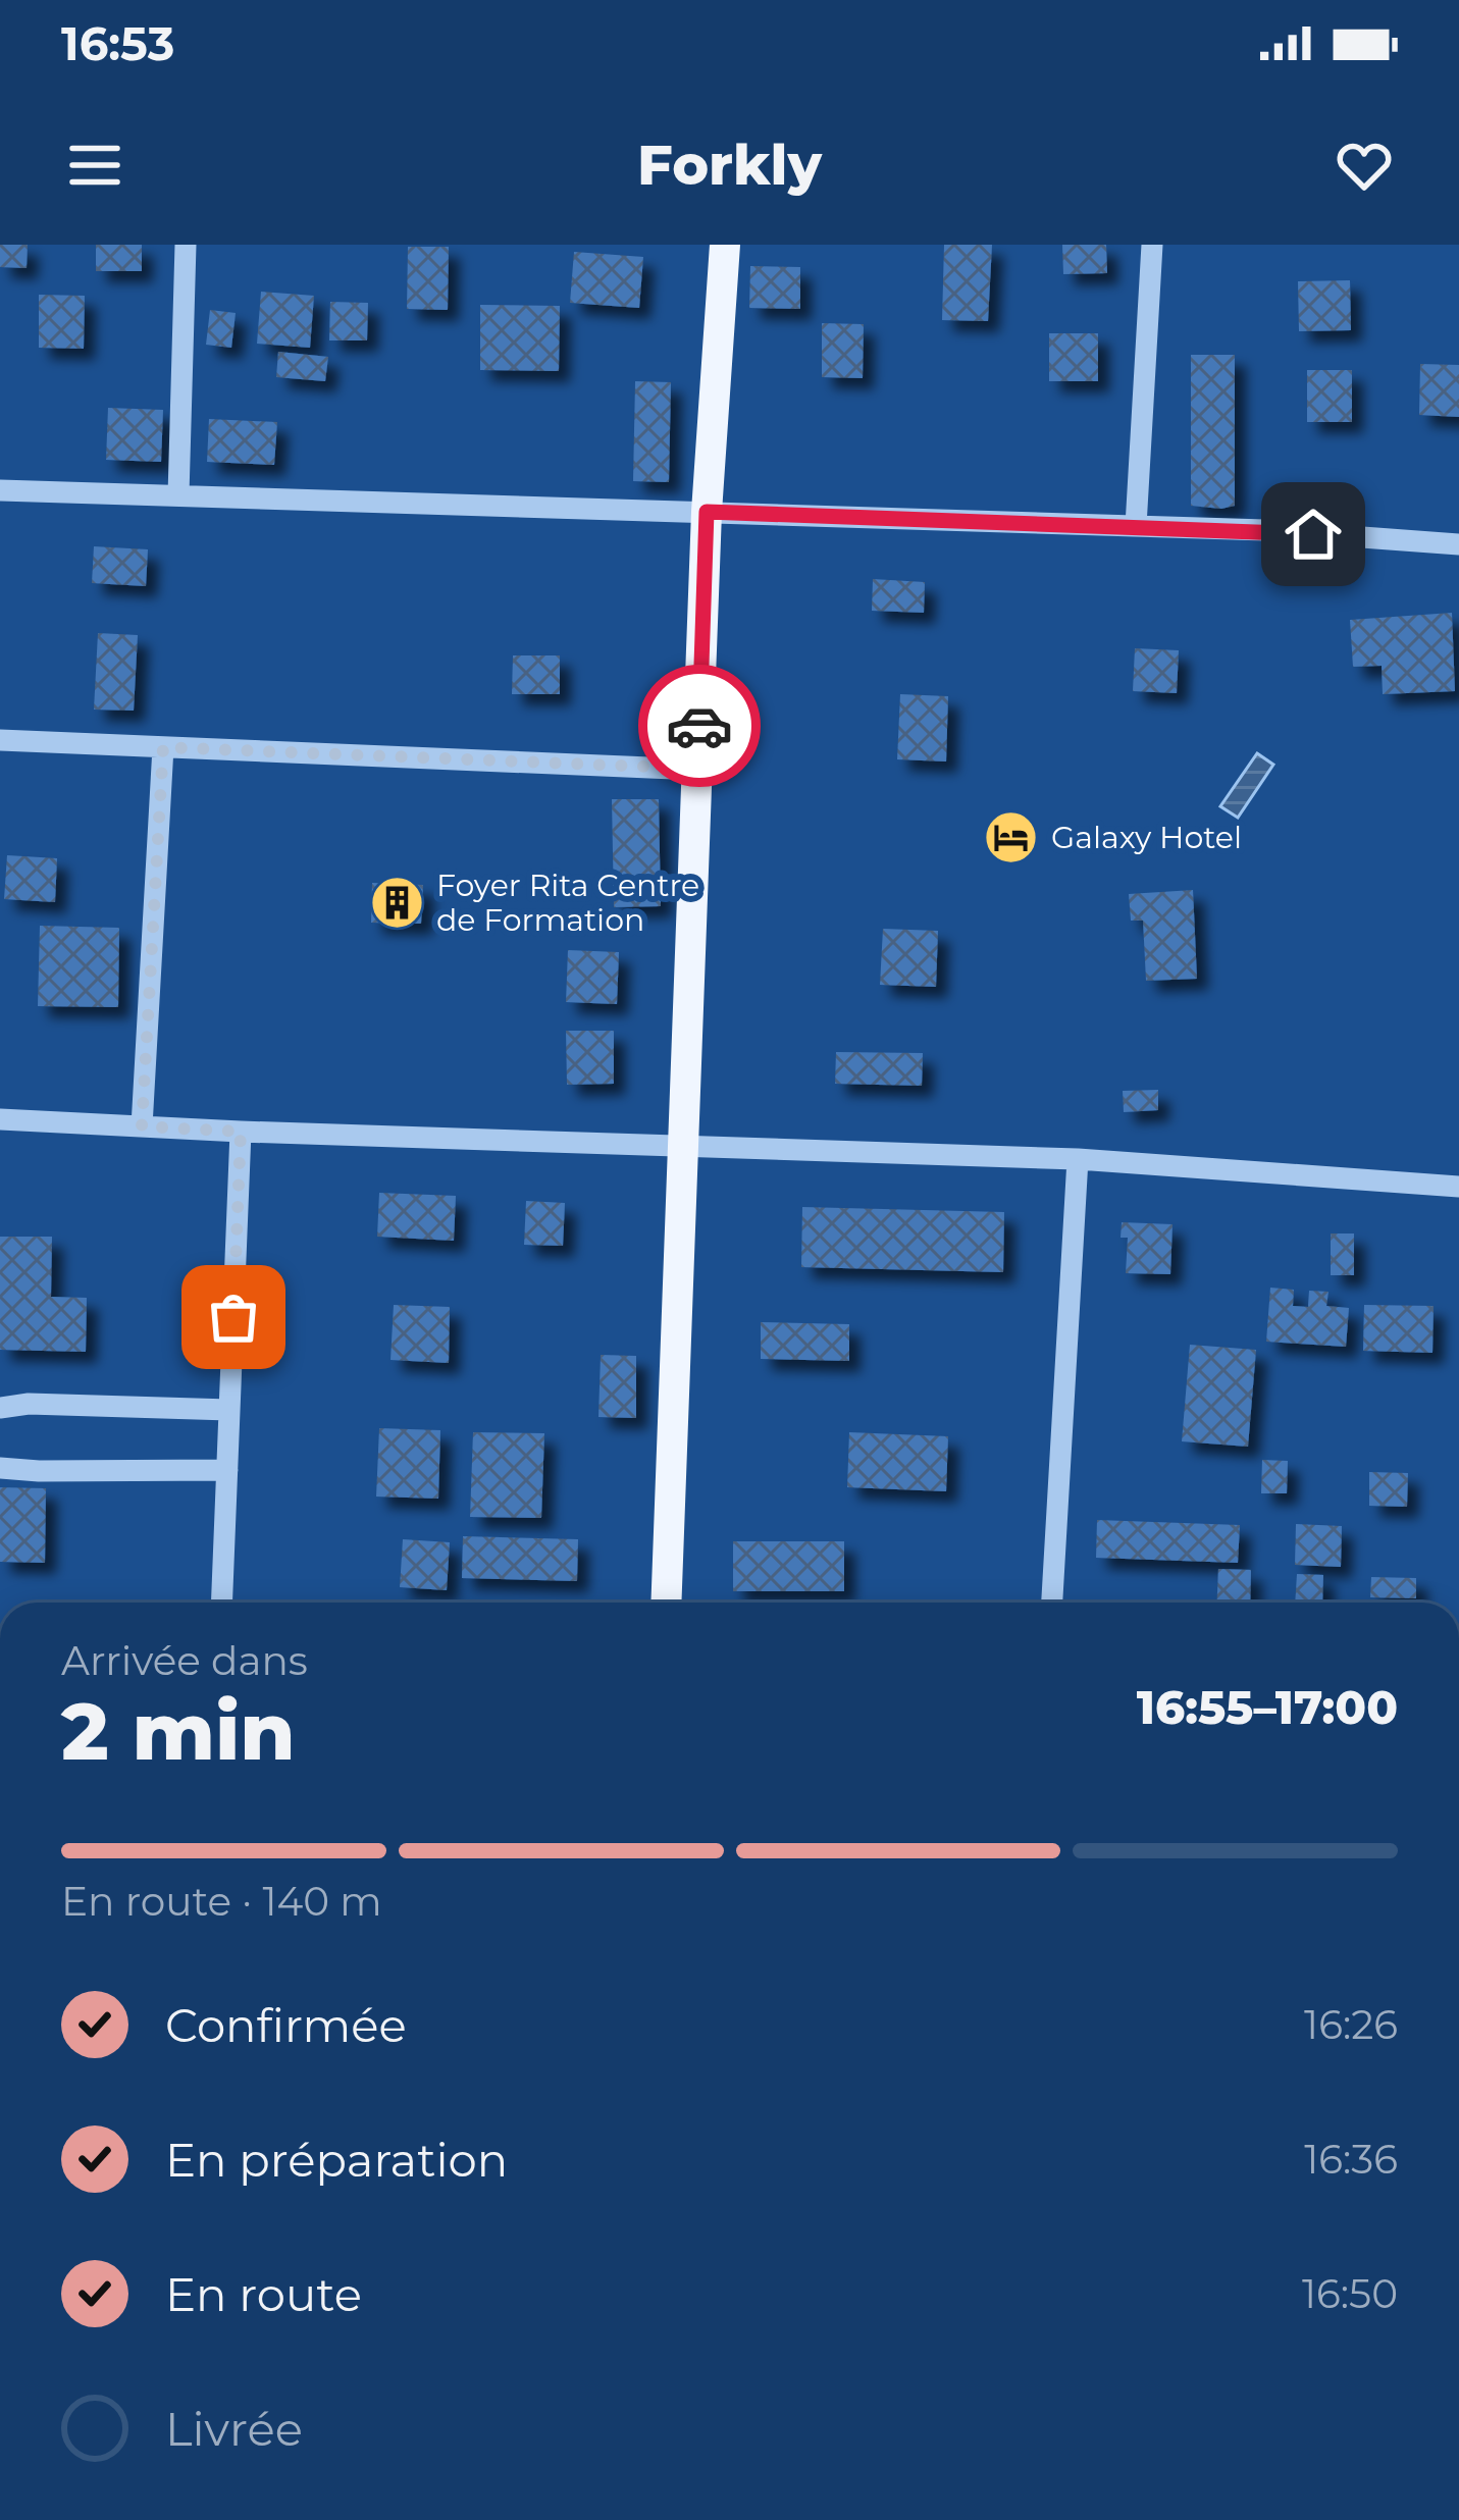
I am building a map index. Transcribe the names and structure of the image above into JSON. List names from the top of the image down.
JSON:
{
  "places": {
    "hotel": ["Galaxy Hotel"],
    "building": ["Foyer Rita Centre de Formation"]
  },
  "page": {
    "status": "16:53",
    "header": "Forkly",
    "heading": ["2 min", "Arrivée dans", "16:55–17:00"],
    "bar": "En route · 140 m",
    "list": [
      ["Confirmée", "16:26"],
      ["En préparation", "16:36"],
      ["En route", "16:50"],
      "Livrée"
    ]
  }
}
